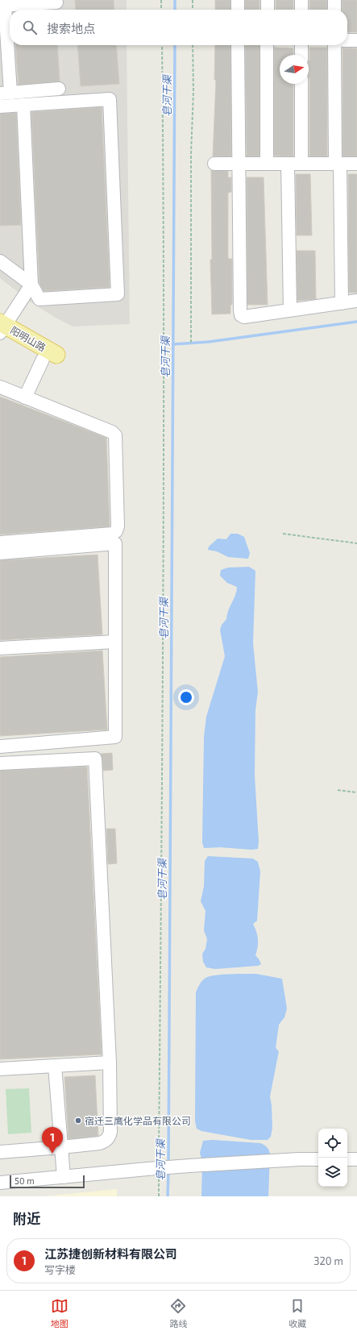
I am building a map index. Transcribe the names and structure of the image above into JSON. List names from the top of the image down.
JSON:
{
  "streets": {
    "main road": ["阳明山路"]
  },
  "water": ["皂河干渠"],
  "places": ["宿迁三鹰化学品有限公司"],
  "scale_bar": "50 m",
  "north": "right",
  "page": {
    "search": "搜索地点",
    "pins": "1",
    "scale": "50 m",
    "heading": "附近",
    "list": [
      {
        "mark": "1",
        "name": "江苏捷创新材料有限公司",
        "note": "写字楼",
        "value": "320 m"
      }
    ],
    "nav": ["地图", "路线", "收藏"]
  }
}
